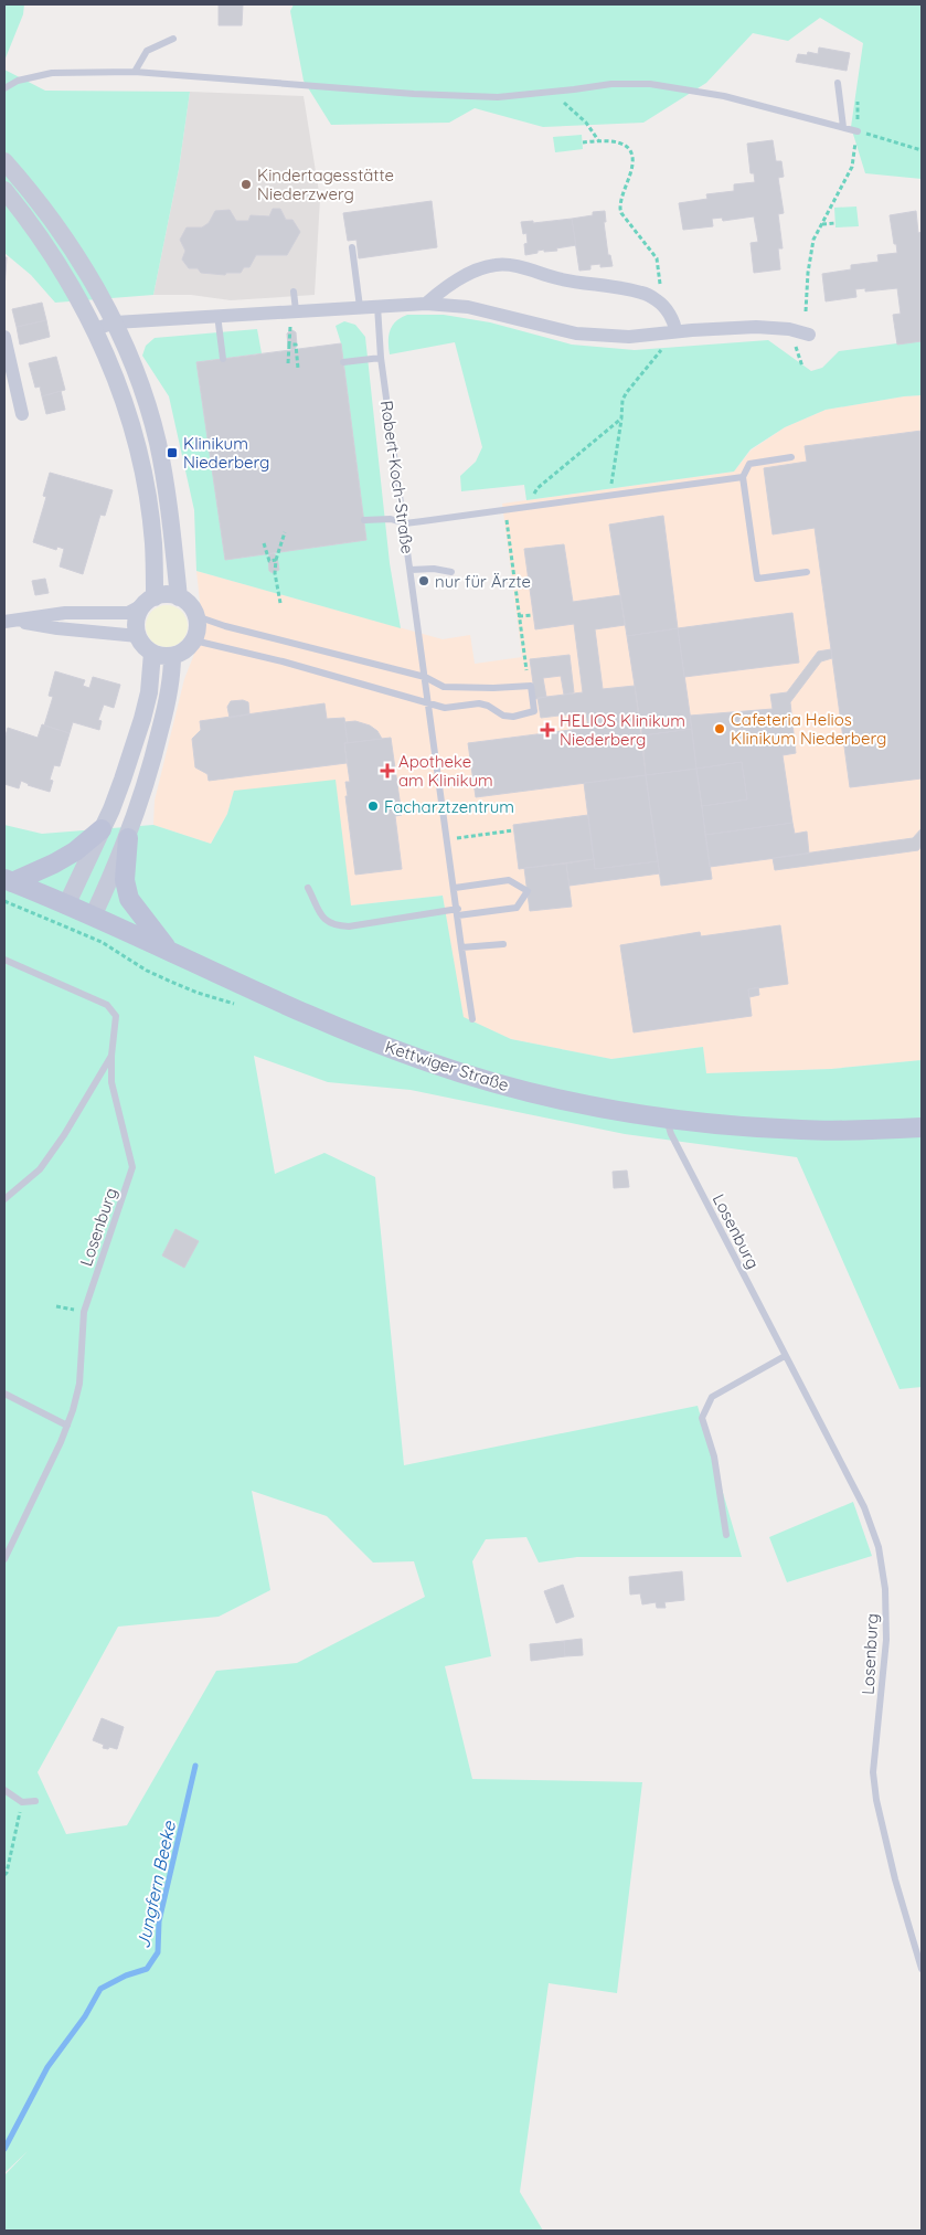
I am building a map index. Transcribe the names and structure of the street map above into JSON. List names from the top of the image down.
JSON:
{
  "streets": {
    "main road": ["Kettwiger Straße"],
    "lane": ["Robert-Koch-Straße", "Losenburg"]
  },
  "crossings": [
    ["Kettwiger Straße", "Losenburg"]
  ],
  "water": ["Jungfern Beeke"],
  "places": {
    "other": [
      "Kindertagesstätte Niederzwerg",
      "nur für Ärzte",
      "Cafeteria Helios Klinikum Niederberg",
      "Facharztzentrum"
    ],
    "transit": ["Klinikum Niederberg"],
    "health": ["HELIOS Klinikum Niederberg", "Apotheke am Klinikum"]
  }
}
